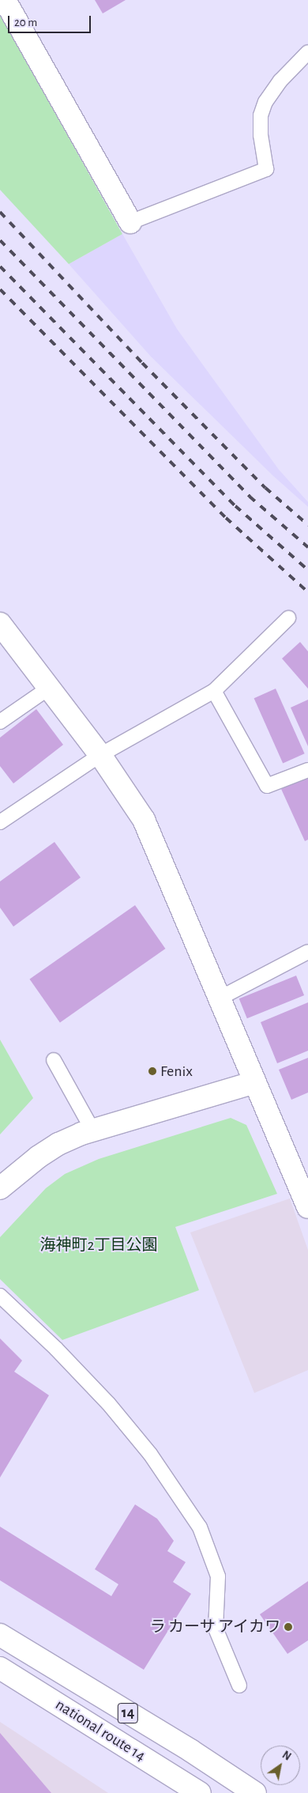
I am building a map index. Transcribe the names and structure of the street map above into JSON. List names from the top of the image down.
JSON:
{
  "streets": {
    "main road": ["14", "national route 14"]
  },
  "parks": ["海神町2丁目公園"],
  "places": ["Fenix", "ラ カーサ アイカワ"],
  "scale_bar": "20 m",
  "north": "top right"
}
